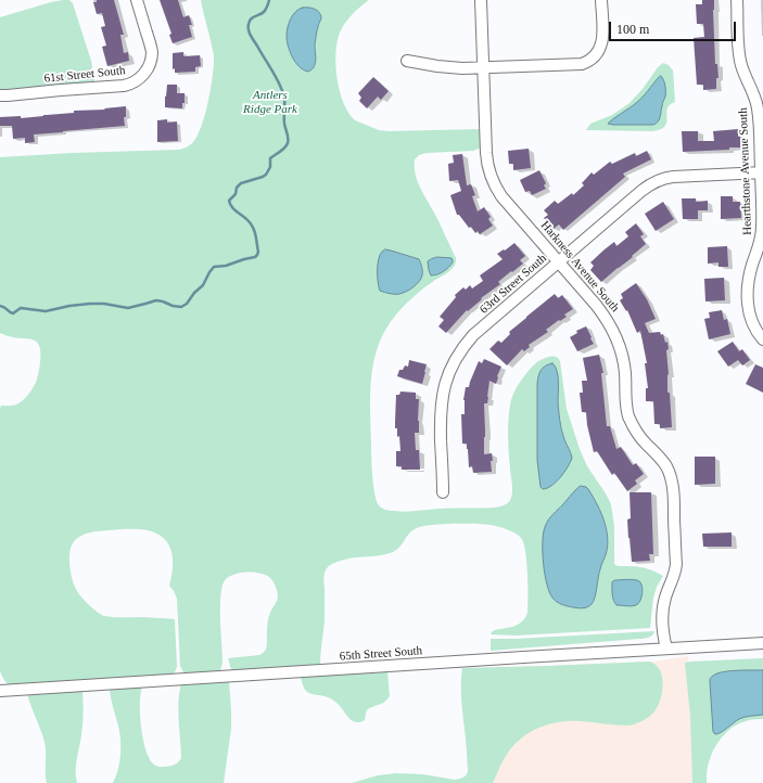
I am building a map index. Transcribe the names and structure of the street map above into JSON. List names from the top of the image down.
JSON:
{
  "streets": {
    "street": [
      "61st Street South",
      "Hearthstone Avenue South",
      "Harkness Avenue South",
      "63rd Street South",
      "65th Street South"
    ]
  },
  "crossings": [
    ["Hearthstone Avenue South", "63rd Street South"],
    ["Harkness Avenue South", "63rd Street South"],
    ["Harkness Avenue South", "65th Street South"]
  ],
  "parks": ["Antlers Ridge Park"],
  "scale_bar": "100 m"
}
